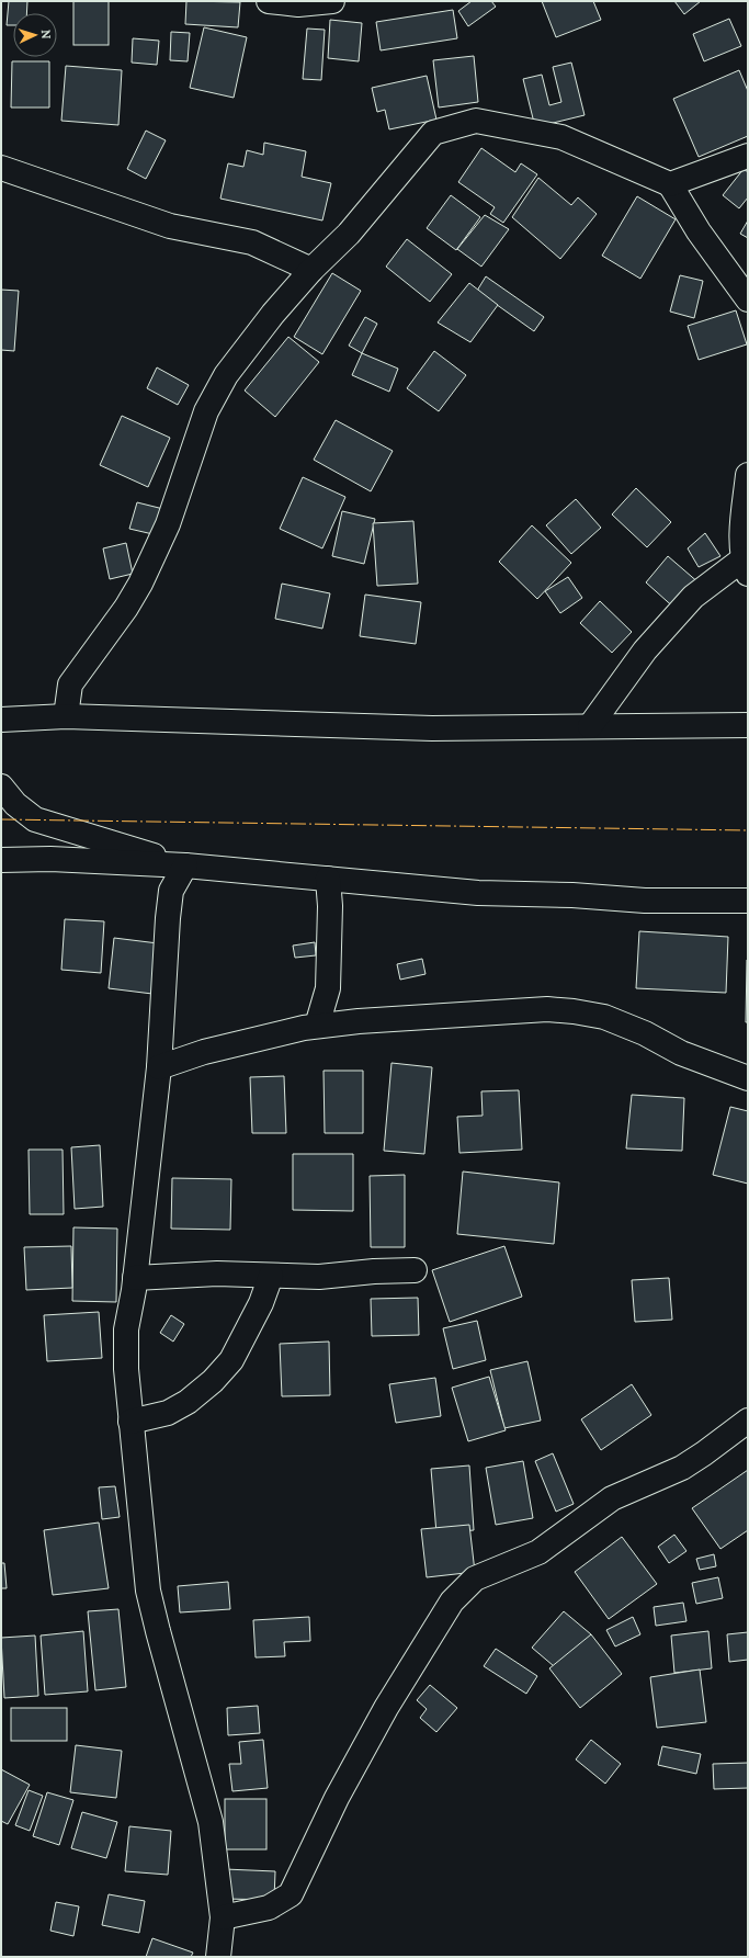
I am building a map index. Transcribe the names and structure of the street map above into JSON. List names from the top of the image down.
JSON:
{
  "north": "right"
}
